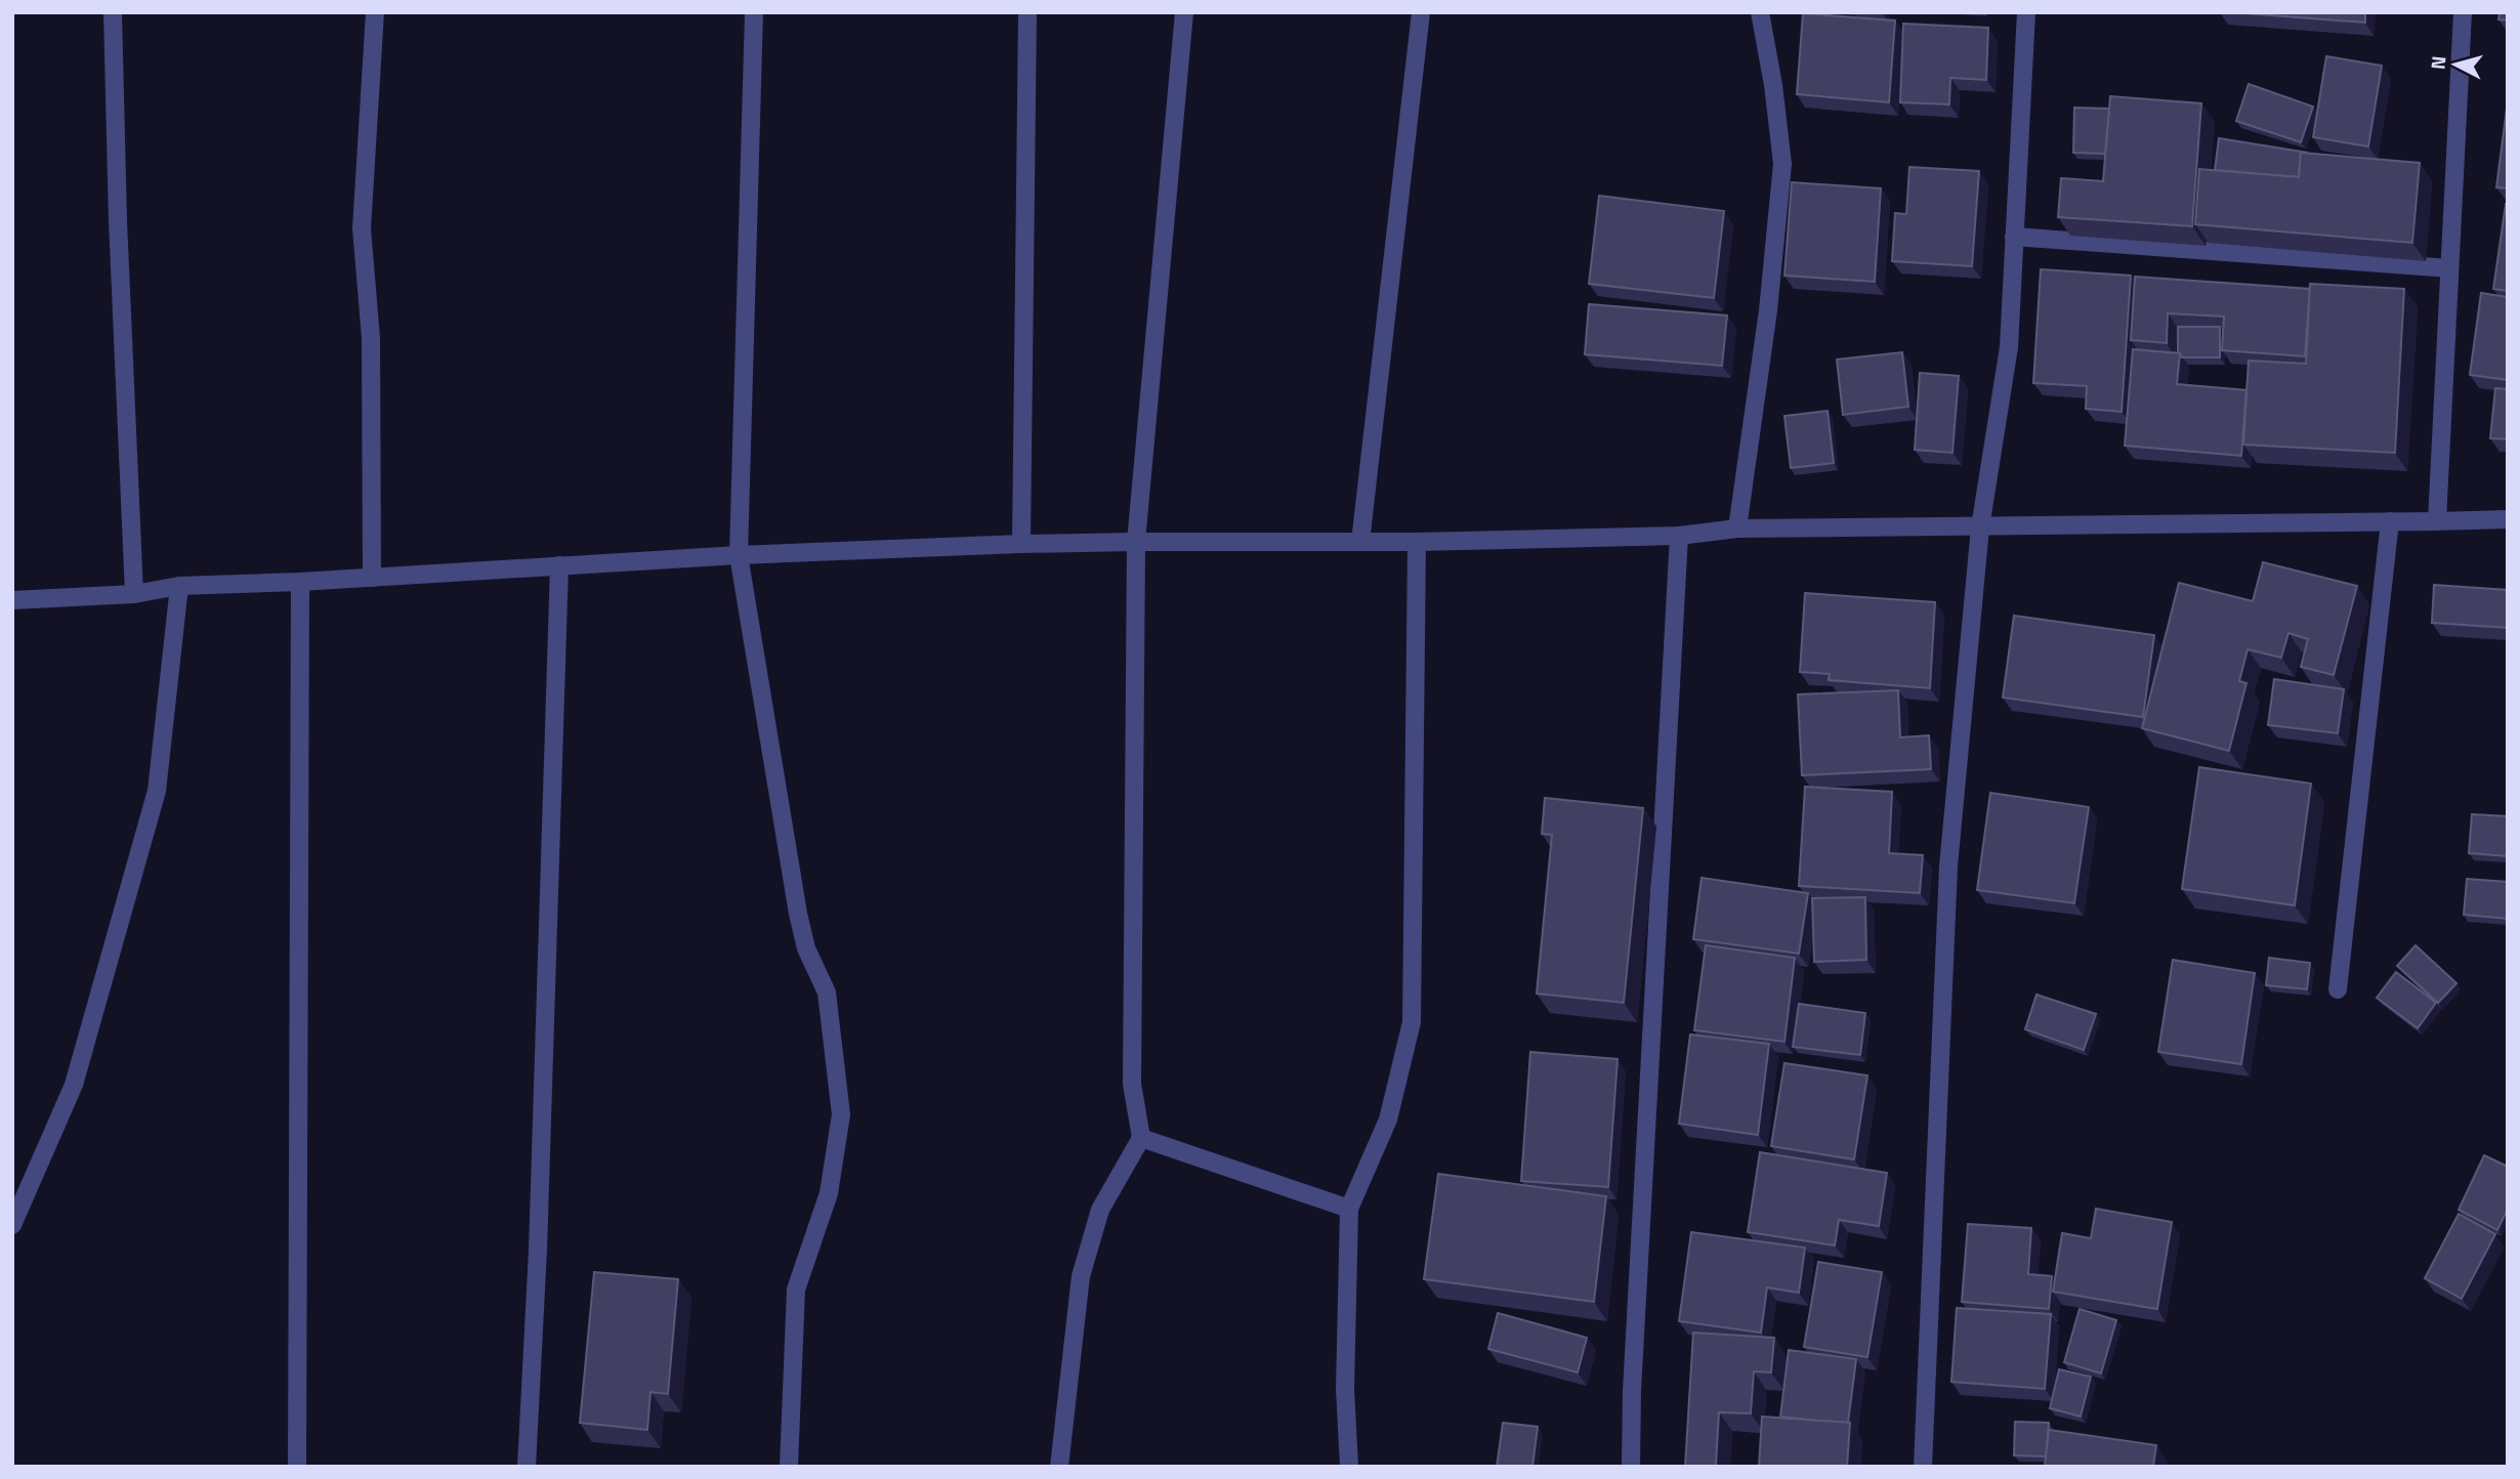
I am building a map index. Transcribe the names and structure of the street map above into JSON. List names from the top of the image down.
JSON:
{
  "north": "left"
}
